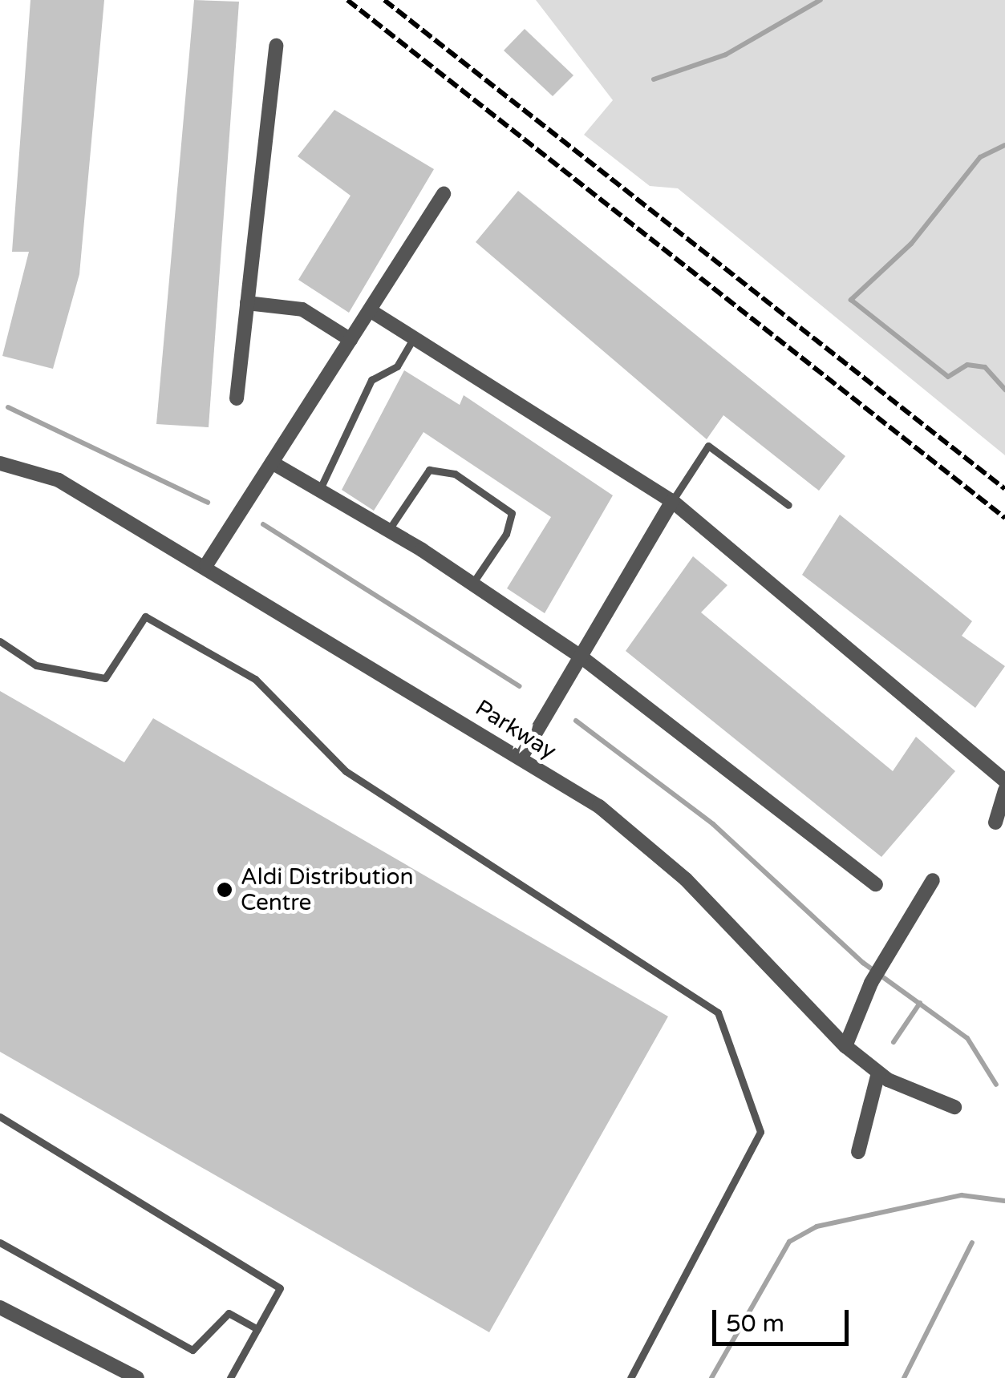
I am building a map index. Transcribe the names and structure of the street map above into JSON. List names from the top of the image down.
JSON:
{
  "streets": {
    "street": ["Parkway"]
  },
  "places": ["Aldi Distribution Centre"],
  "scale_bar": "50 m"
}
